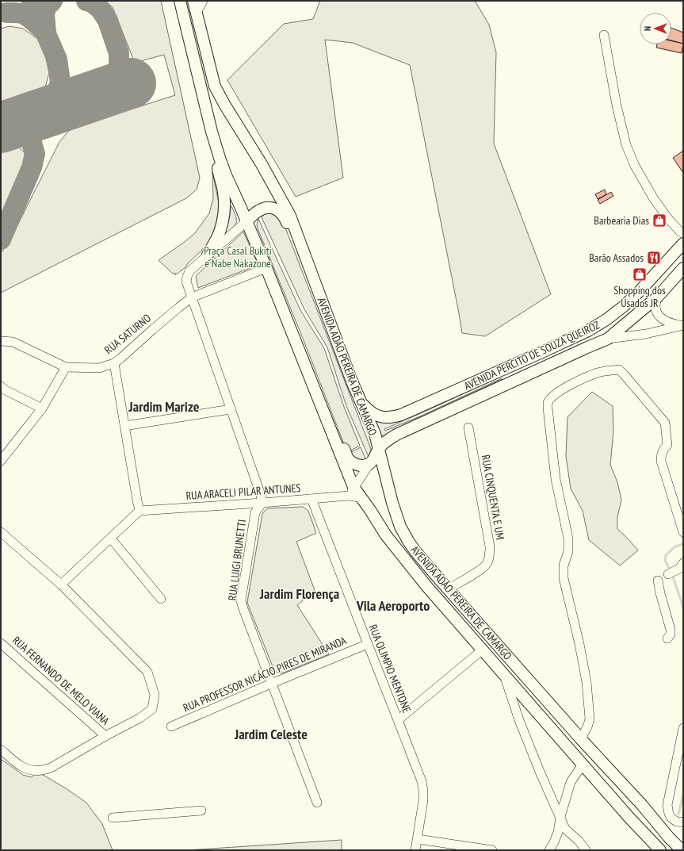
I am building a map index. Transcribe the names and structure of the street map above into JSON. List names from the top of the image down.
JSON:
{
  "streets": {
    "main road": ["AVENIDA PERCITO DE SOUZA QUEIROZ", "AVENIDA ADÃO PEREIRA DE CAMARGO"],
    "street": [
      "RUA SATURNO",
      "RUA ARACELI PILAR ANTUNES",
      "RUA CINQUENTA E UM",
      "RUA LUIGI BRUNETTI",
      "RUA OLIMPIO MENTONE",
      "RUA PROFESSOR NICÁCIO PIRES DE MIRANDA",
      "RUA FERNANDO DE MELO VIANA"
    ]
  },
  "crossings": [
    ["AVENIDA PERCITO DE SOUZA QUEIROZ", "AVENIDA ADÃO PEREIRA DE CAMARGO"],
    ["AVENIDA ADÃO PEREIRA DE CAMARGO", "RUA ARACELI PILAR ANTUNES"],
    ["AVENIDA ADÃO PEREIRA DE CAMARGO", "RUA CINQUENTA E UM"],
    ["RUA ARACELI PILAR ANTUNES", "RUA LUIGI BRUNETTI"],
    ["RUA ARACELI PILAR ANTUNES", "RUA OLIMPIO MENTONE"],
    ["RUA LUIGI BRUNETTI", "RUA PROFESSOR NICÁCIO PIRES DE MIRANDA"],
    ["RUA OLIMPIO MENTONE", "RUA PROFESSOR NICÁCIO PIRES DE MIRANDA"]
  ],
  "districts": [
    "Jardim Marize",
    "Jardim Florença",
    "Vila Aeroporto",
    "Jardim Celeste"
  ],
  "parks": ["Praça Casal Bukiti e Nabe Nakazone"],
  "places": {
    "shop": ["Barbearia Dias", "Shopping dos Usados JR"],
    "restaurant": ["Barão Assados"]
  },
  "north": "left"
}
